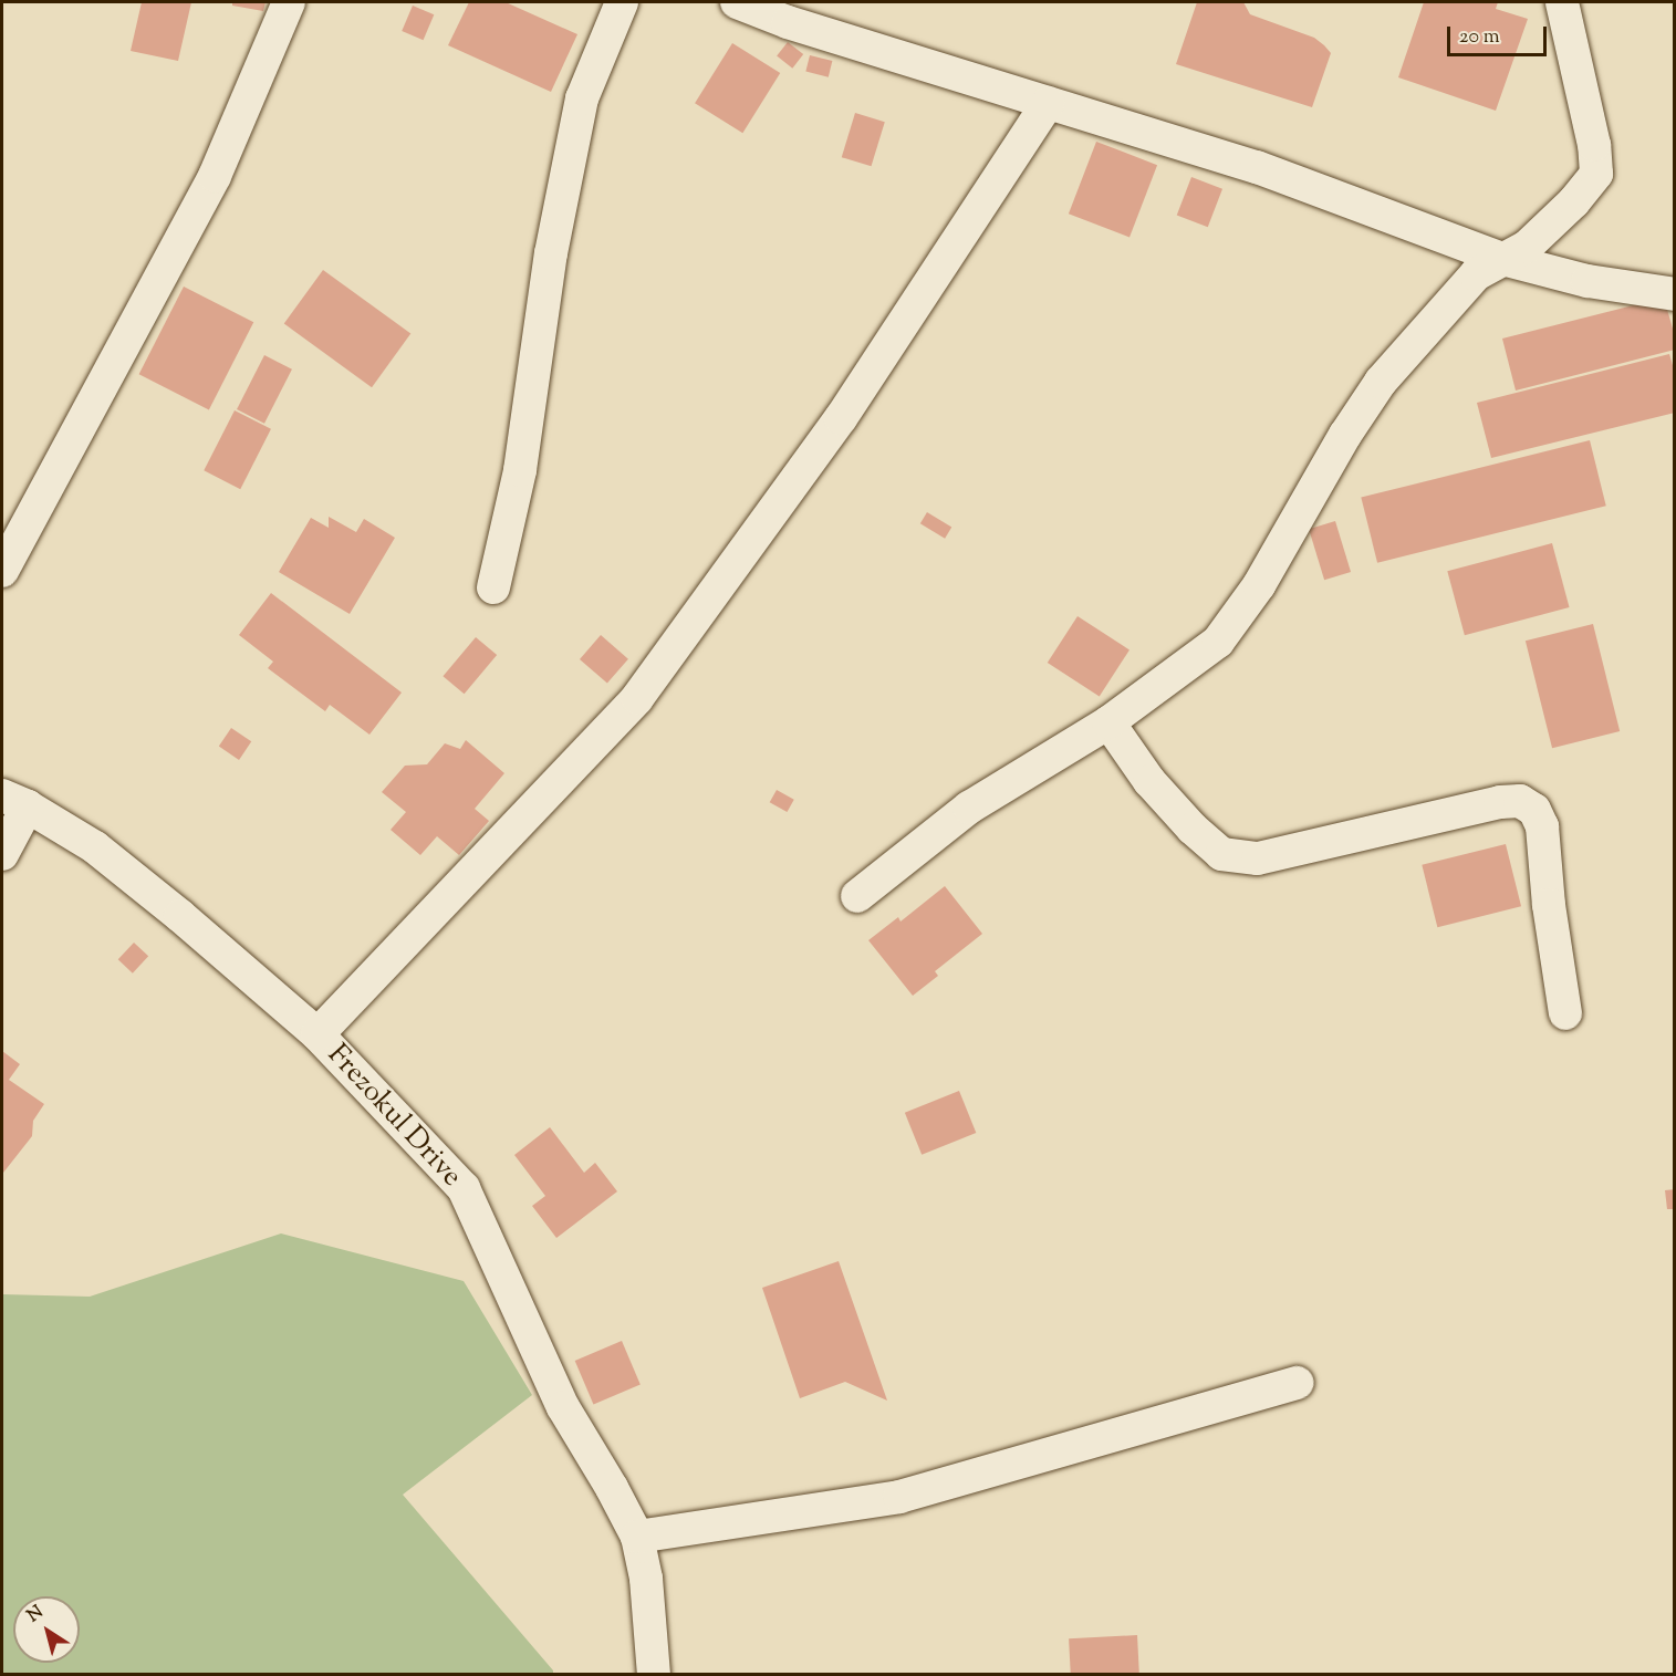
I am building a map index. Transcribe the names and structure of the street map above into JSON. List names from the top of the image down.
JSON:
{
  "streets": {
    "street": ["Frezokul Drive"]
  },
  "scale_bar": "20 m",
  "north": "top left"
}
